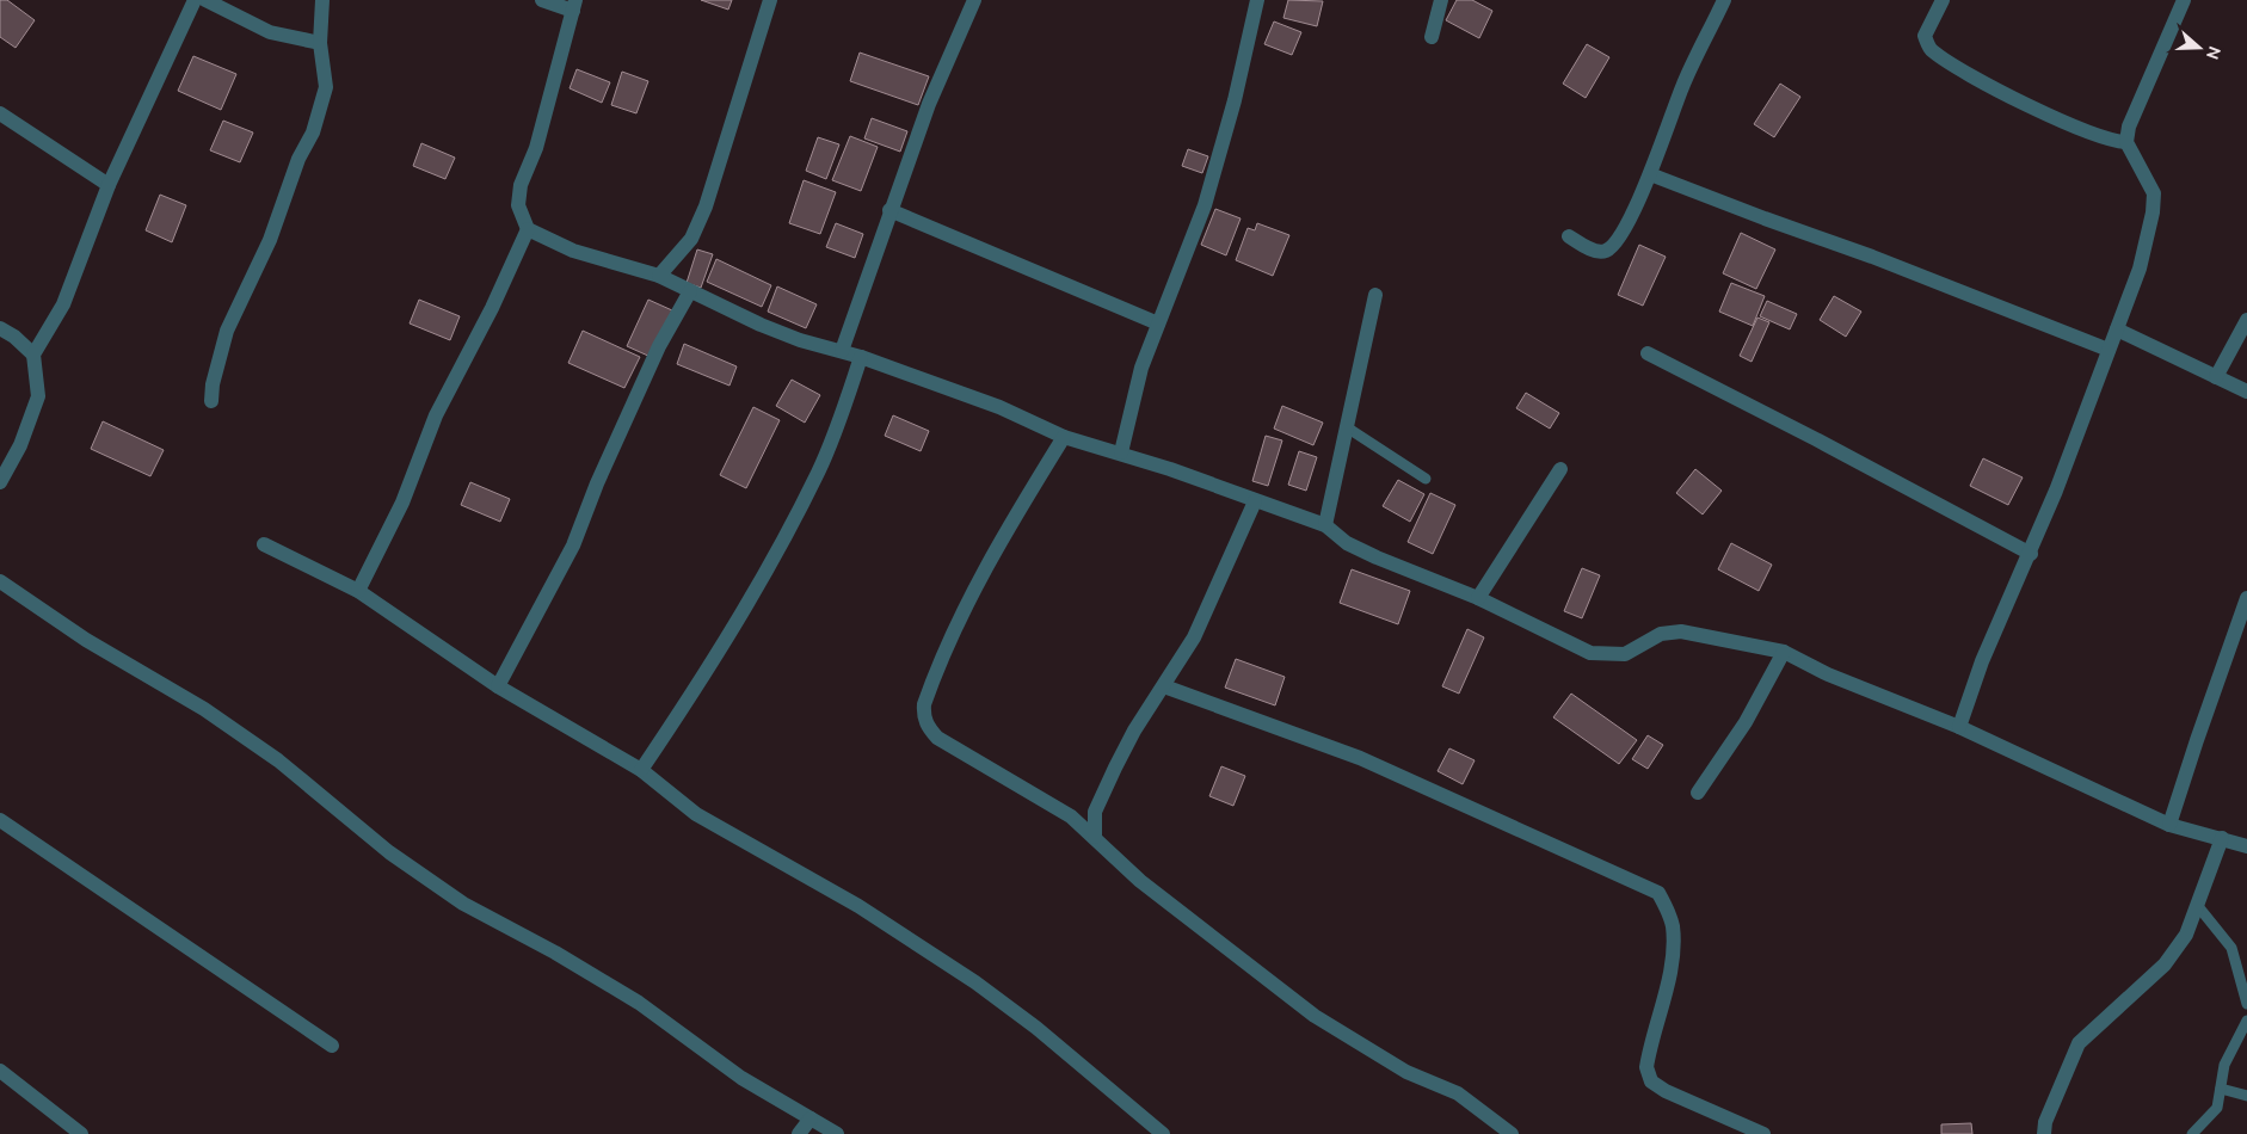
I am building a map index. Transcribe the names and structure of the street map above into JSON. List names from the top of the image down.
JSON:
{
  "north": "right"
}
